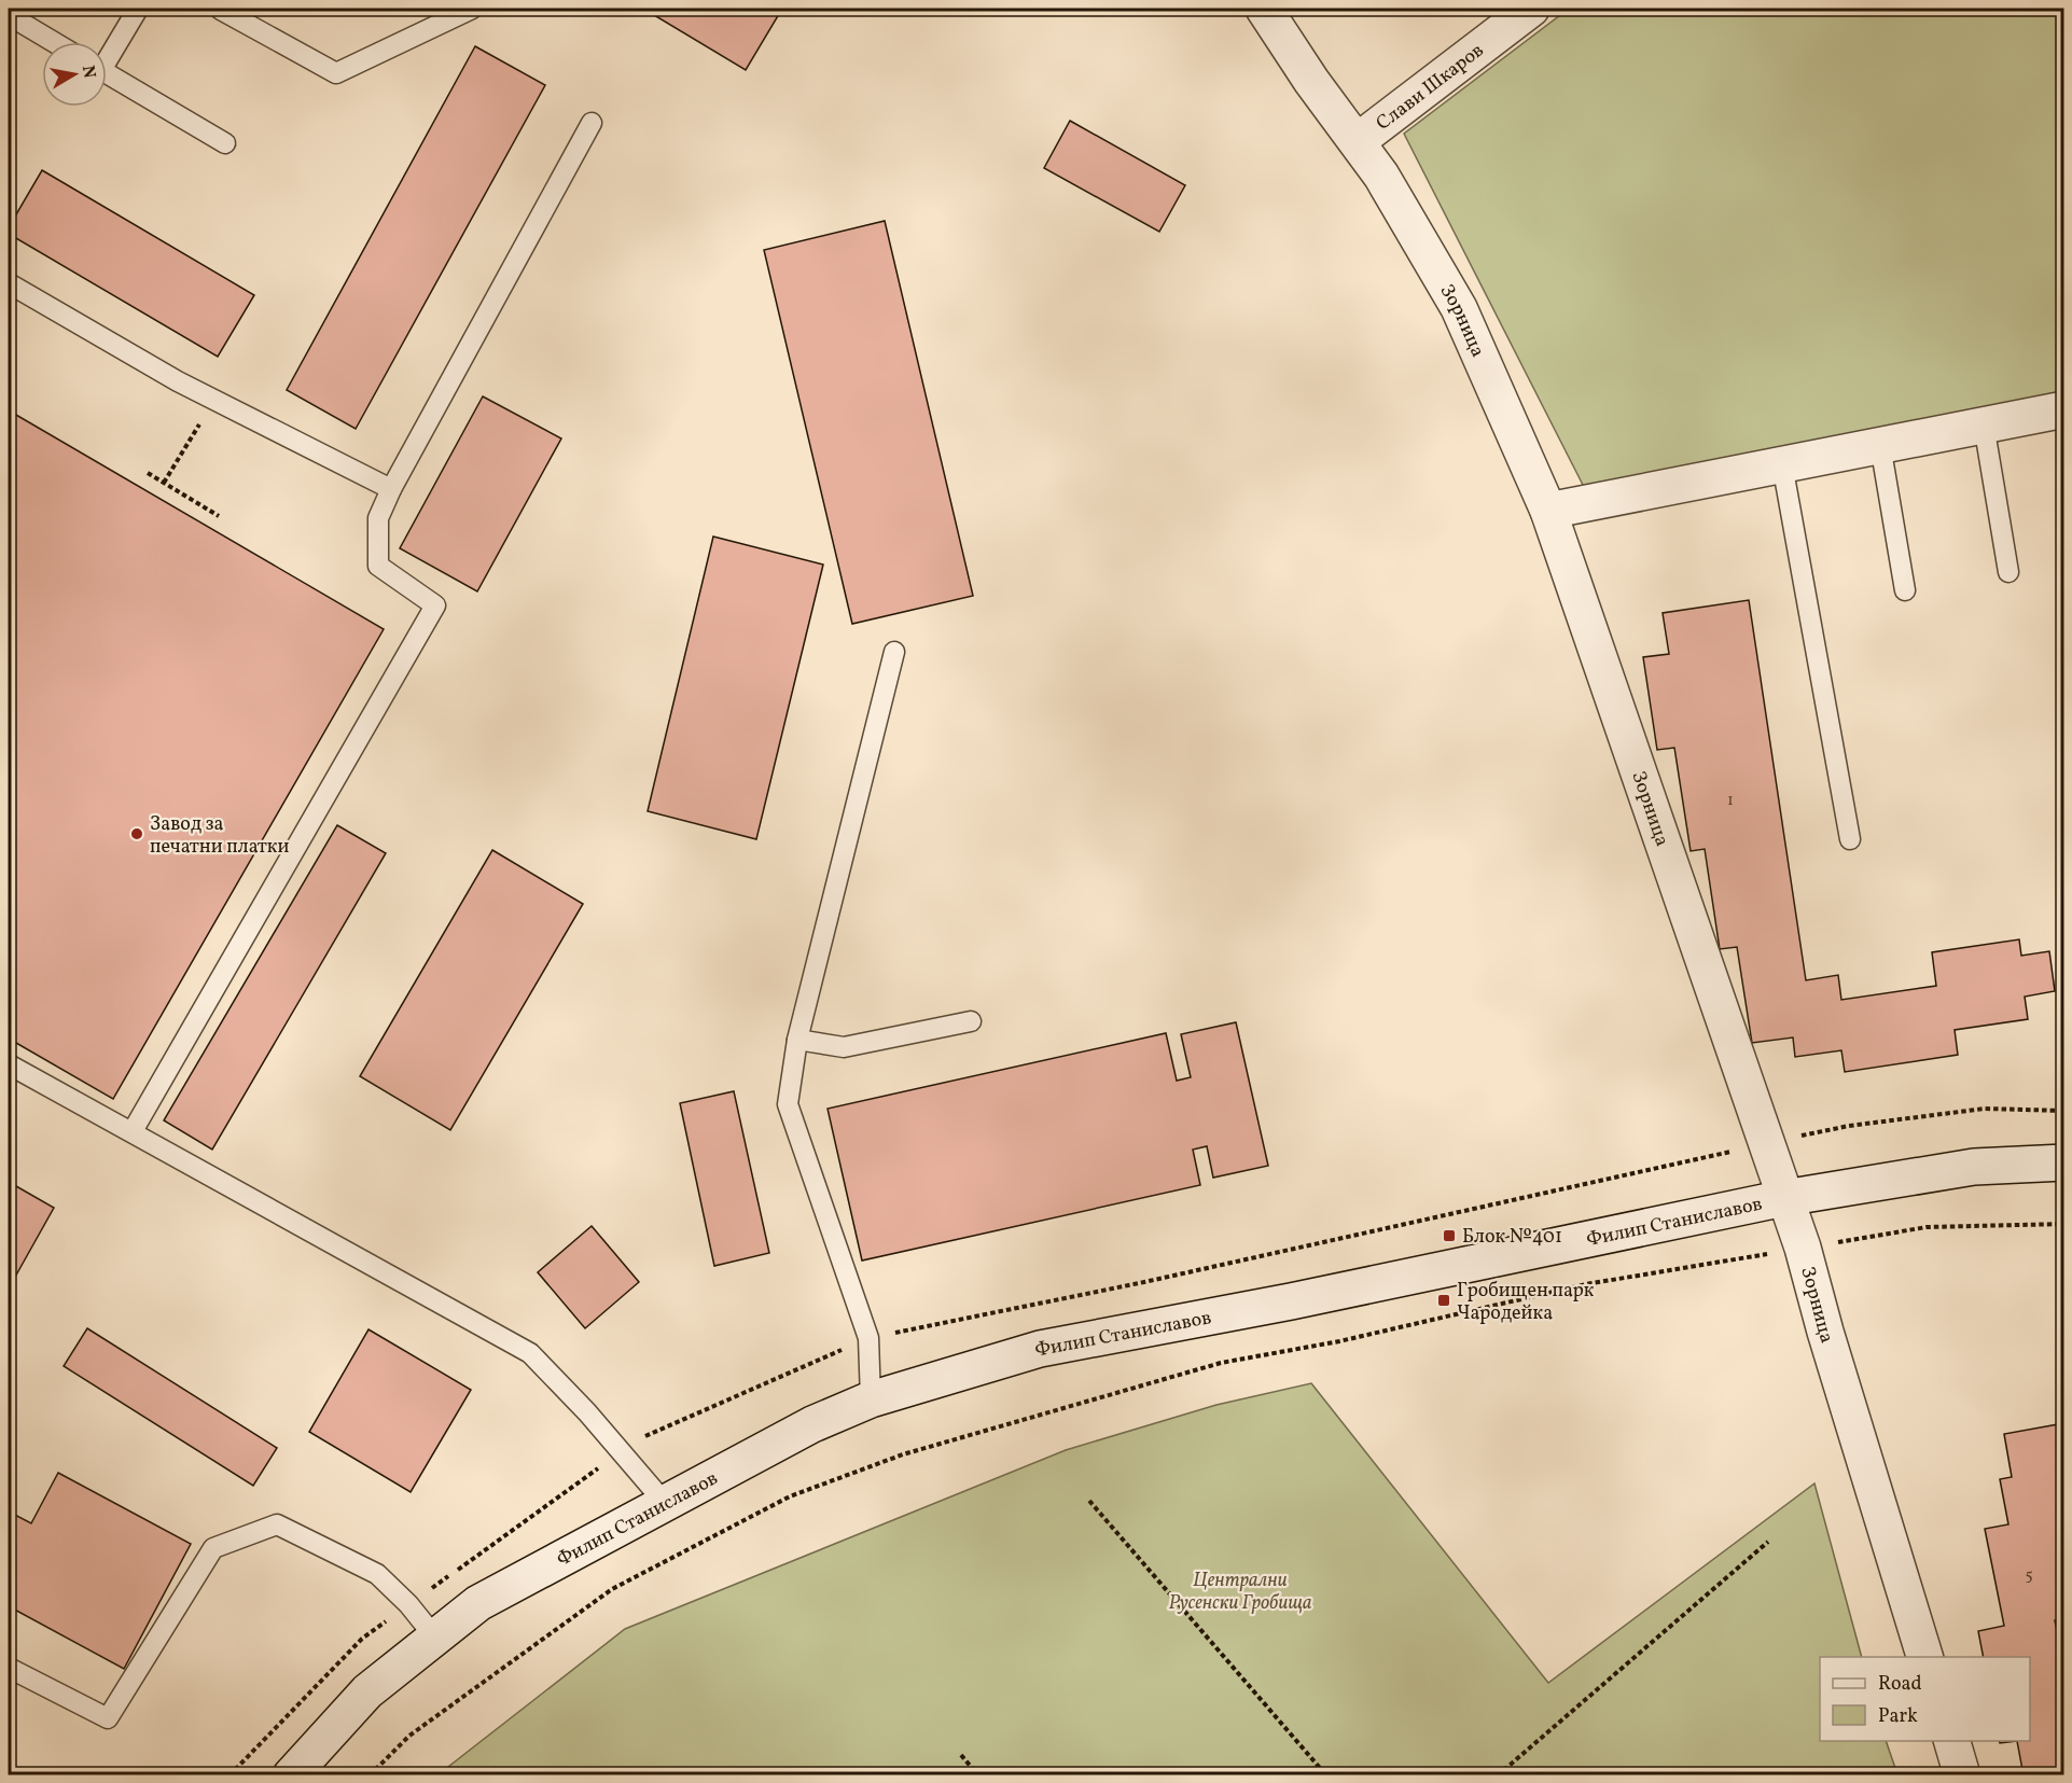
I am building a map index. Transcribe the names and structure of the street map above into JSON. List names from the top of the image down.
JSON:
{
  "streets": {
    "street": ["Слави Шкаров", "Зорница", "Филип Станиславов"]
  },
  "crossings": [
    ["Слави Шкаров", "Зорница"],
    ["Зорница", "Филип Станиславов"]
  ],
  "parks": ["Централни Русенски Гробища"],
  "places": {
    "other": ["Завод за печатни платки"],
    "transit": ["Блок №401", "Гробищен парк Чародейка"]
  },
  "house_numbers": ["1", "5"],
  "legend": ["Road", "Park"],
  "north": "right"
}
